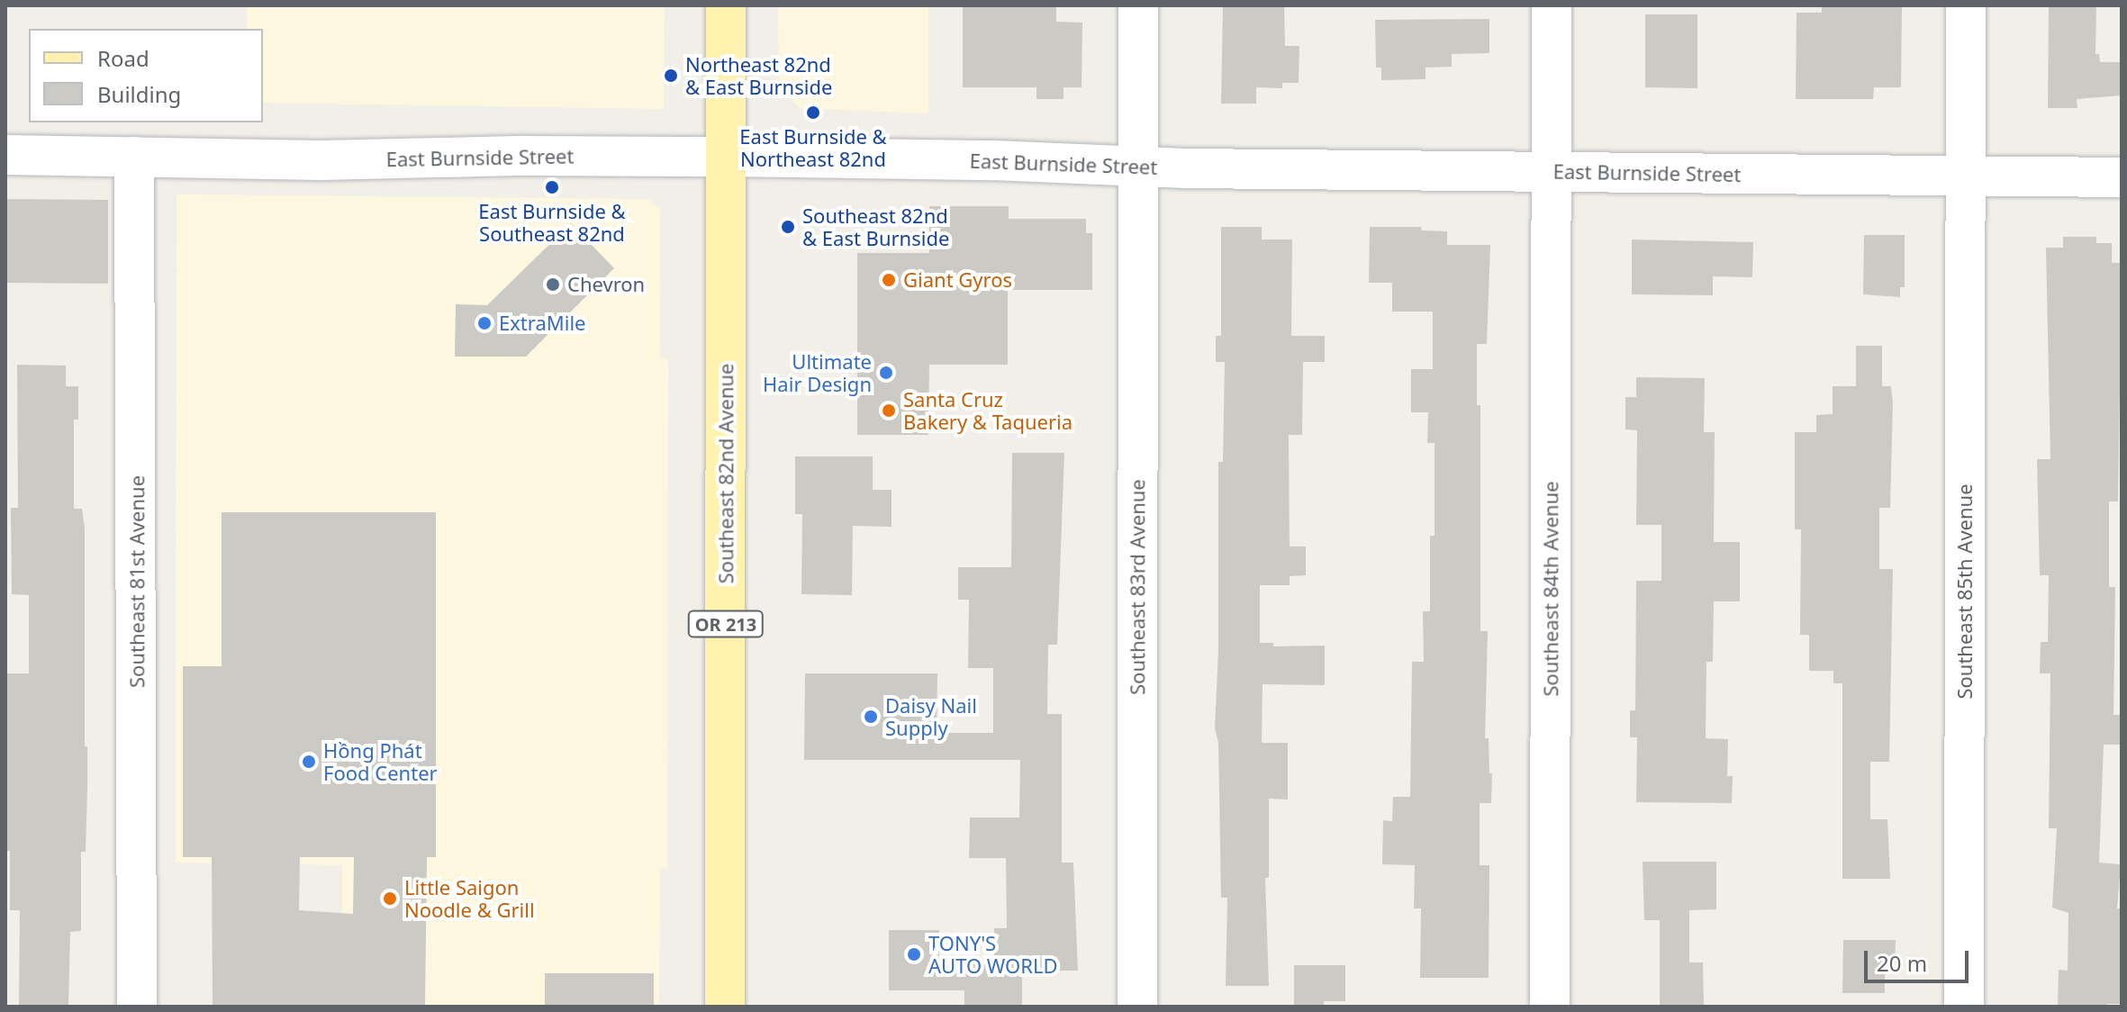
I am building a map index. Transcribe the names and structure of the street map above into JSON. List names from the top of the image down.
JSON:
{
  "streets": {
    "main road": ["Southeast 82nd Avenue", "OR 213"],
    "street": [
      "East Burnside Street",
      "Southeast 81st Avenue",
      "Southeast 83rd Avenue",
      "Southeast 84th Avenue",
      "Southeast 85th Avenue"
    ]
  },
  "crossings": [
    ["East Burnside Street", "Southeast 82nd Avenue"],
    ["East Burnside Street", "Southeast 81st Avenue"],
    ["East Burnside Street", "Southeast 83rd Avenue"],
    ["East Burnside Street", "Southeast 84th Avenue"],
    ["East Burnside Street", "Southeast 85th Avenue"],
    ["East Burnside Street", "OR 213"],
    ["Southeast 82nd Avenue", "OR 213"]
  ],
  "places": [
    "Northeast 82nd & East Burnside",
    "East Burnside & Northeast 82nd",
    "East Burnside & Southeast 82nd",
    "Southeast 82nd & East Burnside",
    "Giant Gyros",
    "Chevron",
    "ExtraMile",
    "Ultimate Hair Design",
    "Santa Cruz Bakery & Taqueria",
    "Daisy Nail Supply",
    "Hồng Phát Food Center",
    "Little Saigon Noodle & Grill",
    "TONY'S AUTO WORLD"
  ],
  "legend": ["Road", "Building"],
  "scale_bar": "20 m"
}
